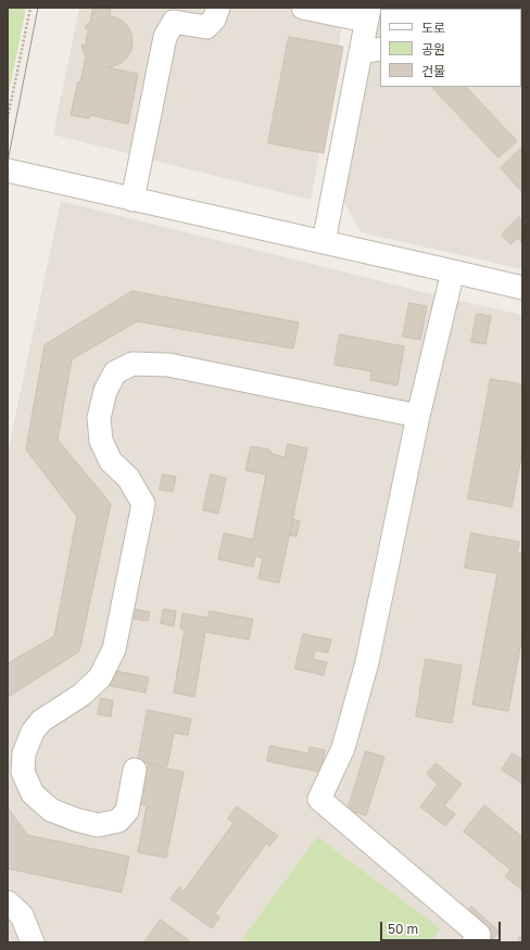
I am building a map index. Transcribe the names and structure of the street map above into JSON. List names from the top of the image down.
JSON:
{
  "legend": ["도로", "공원", "건물"],
  "scale_bar": "50 m"
}
